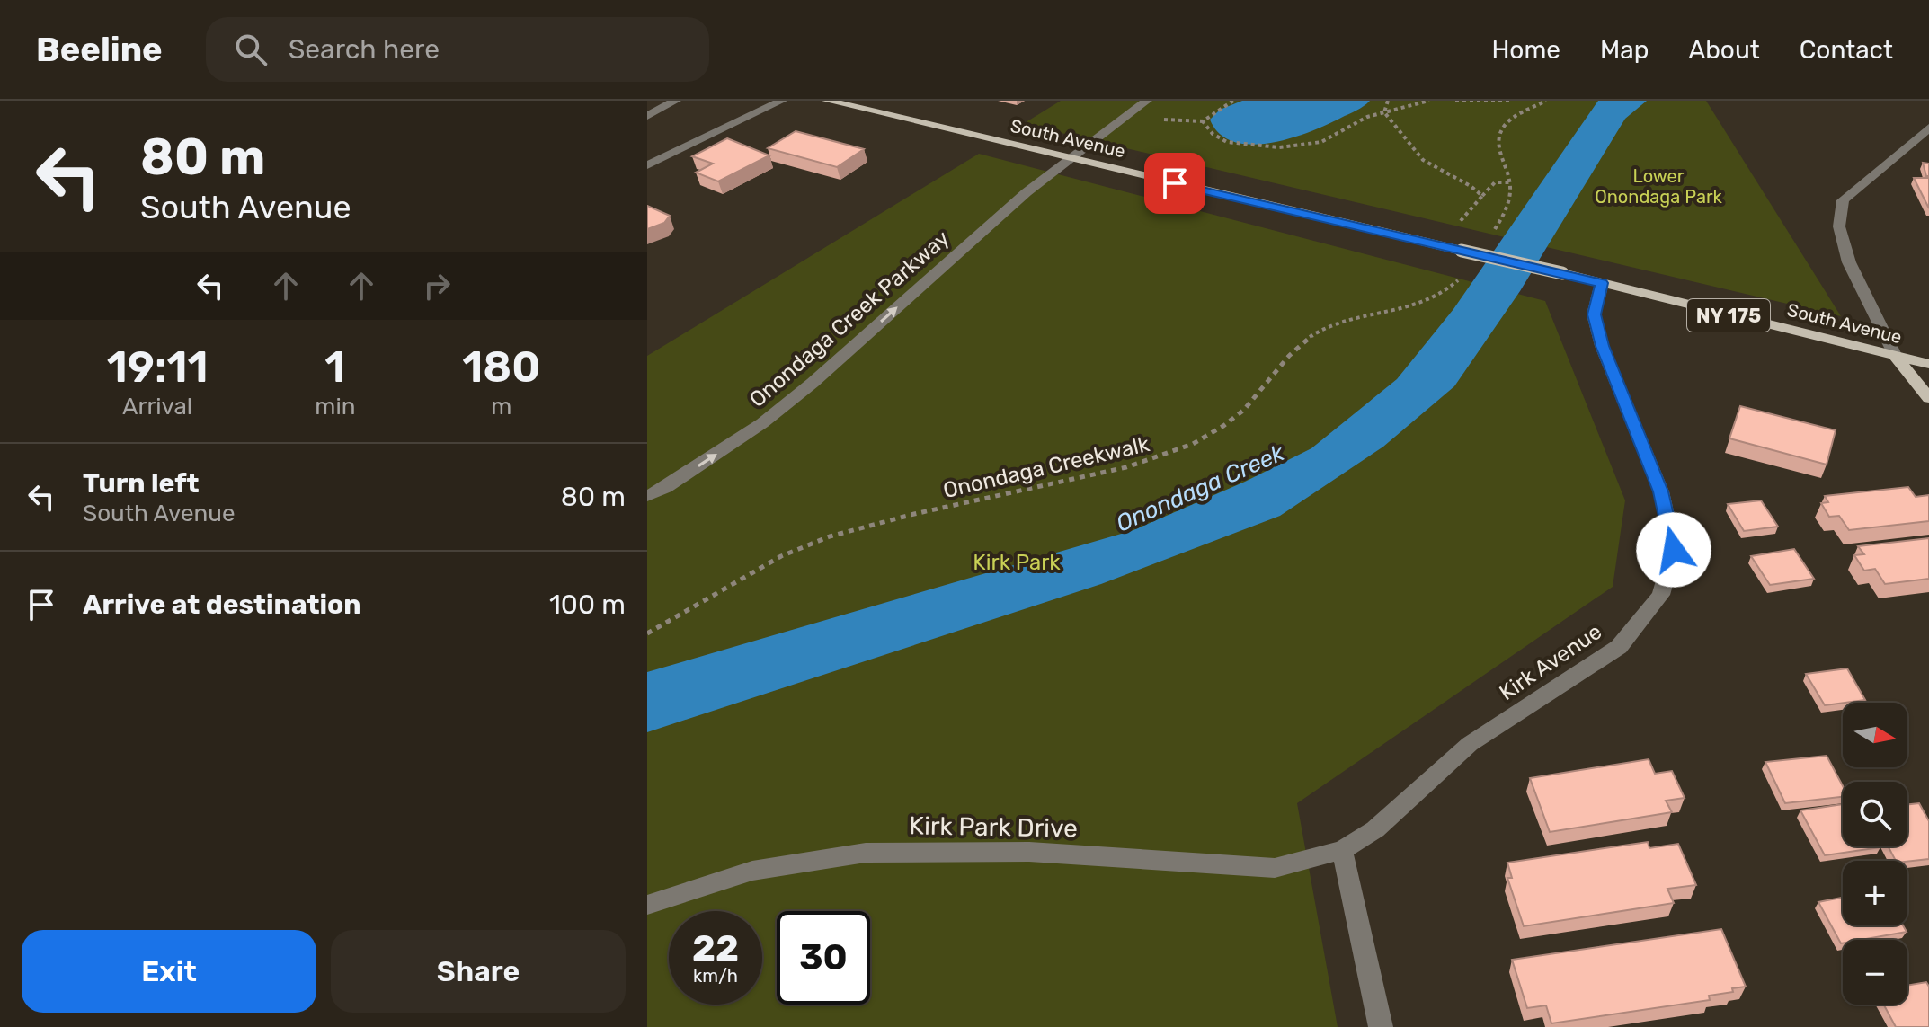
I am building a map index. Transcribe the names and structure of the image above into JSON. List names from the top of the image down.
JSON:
{
  "streets": {
    "main road": ["South Avenue", "NY 175"],
    "street": ["Onondaga Creek Parkway", "Kirk Avenue", "Kirk Park Drive"],
    "path": ["Onondaga Creekwalk"]
  },
  "crossings": [
    ["South Avenue", "Onondaga Creek Parkway"],
    ["South Avenue", "Kirk Avenue"],
    ["Kirk Avenue", "Kirk Park Drive"]
  ],
  "one_way": ["Onondaga Creek Parkway"],
  "water": ["Onondaga Creek"],
  "parks": ["Lower Onondaga Park", "Kirk Park"],
  "north": "right",
  "page": {
    "header": "Beeline",
    "search": "Search here",
    "nav": [
      "Home",
      "Map",
      "About",
      "Contact"
    ],
    "turn": ["80 m", "South Avenue"],
    "eta": [
      "19:11",
      "Arrival",
      "1",
      "min",
      "180",
      "m"
    ],
    "list": [
      {
        "name": "Turn left",
        "note": "South Avenue",
        "value": "80 m"
      },
      {
        "name": "Arrive at destination",
        "value": "100 m"
      }
    ],
    "map_buttons": ["+", "−"],
    "speed": "22 km/h",
    "limit": "30",
    "buttons": ["Exit", "Share"]
  }
}
